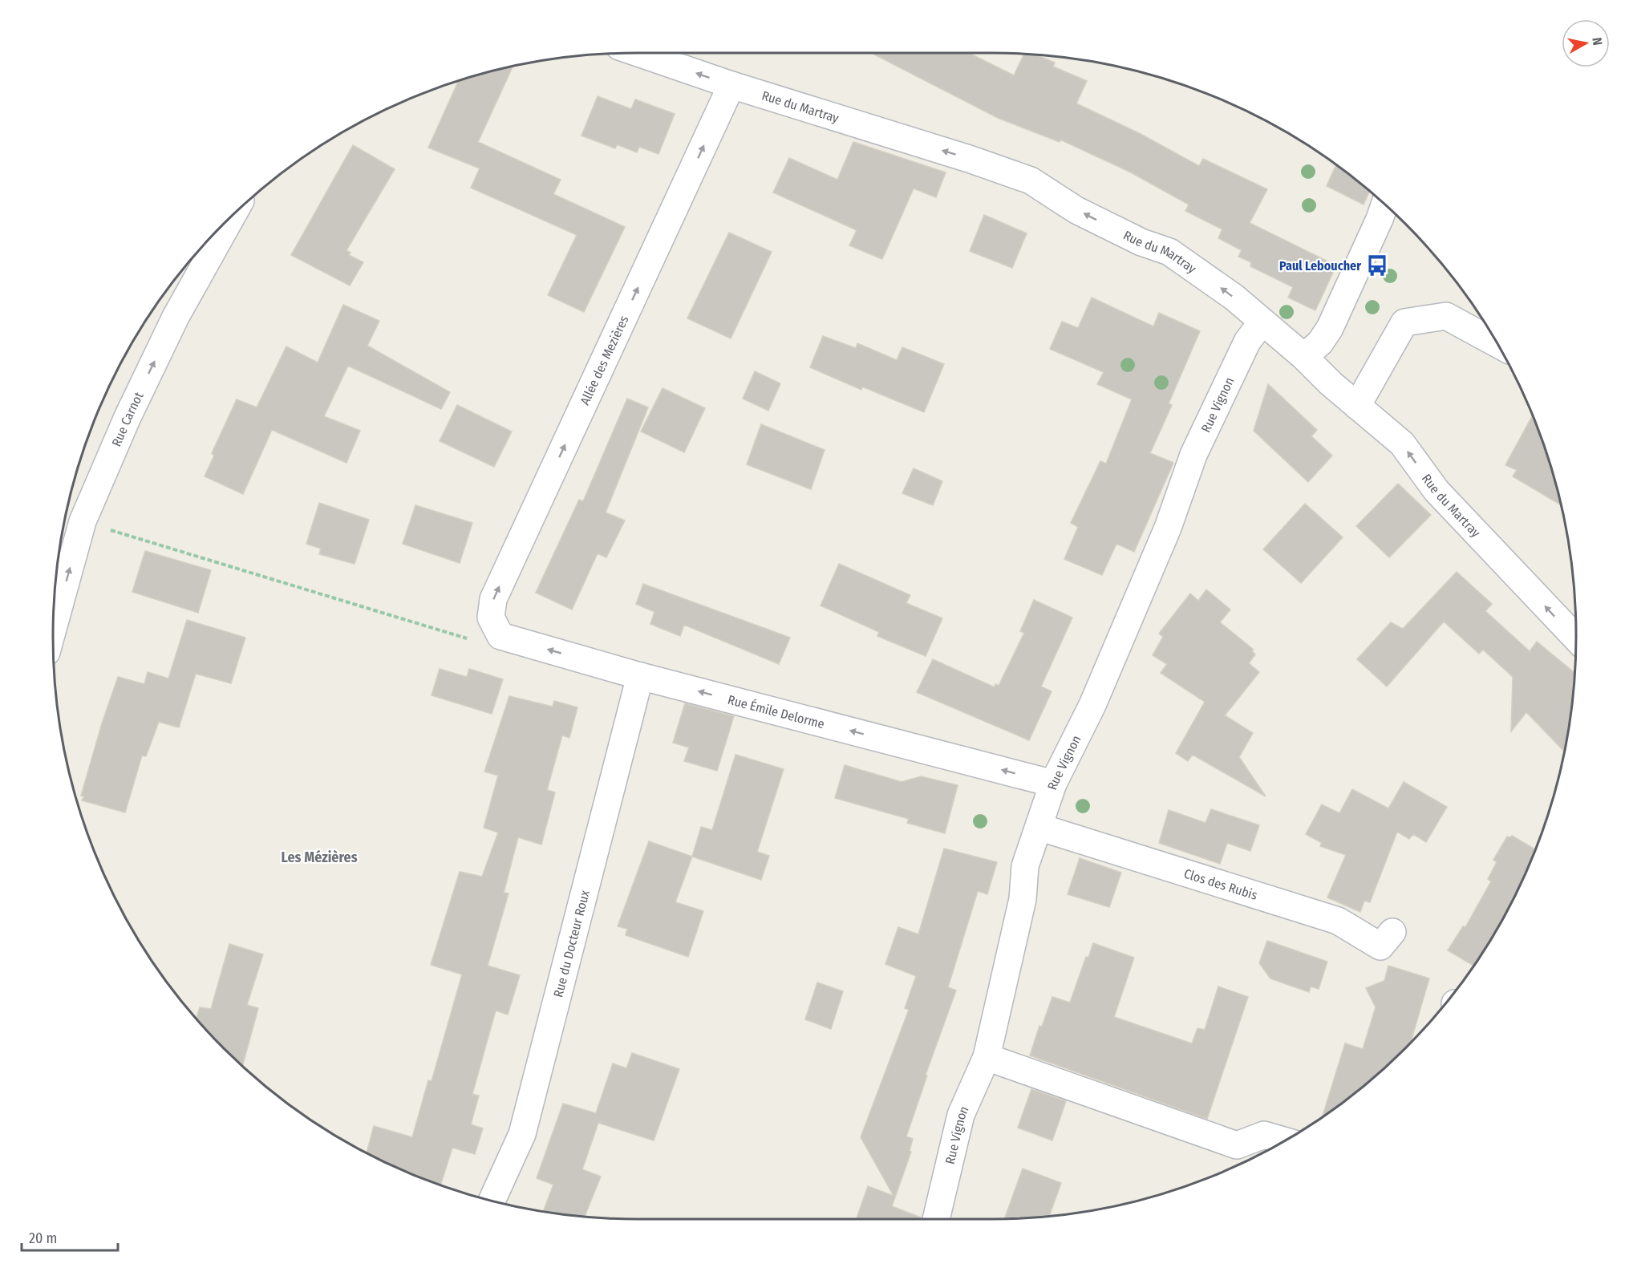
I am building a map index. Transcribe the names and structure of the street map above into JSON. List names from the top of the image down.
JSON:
{
  "streets": {
    "street": [
      "Rue du Martray",
      "Allée des Mezières",
      "Rue Vignon",
      "Rue Carnot",
      "Rue Émile Delorme",
      "Clos des Rubis",
      "Rue du Docteur Roux"
    ]
  },
  "crossings": [
    ["Rue du Martray", "Allée des Mezières"],
    ["Rue du Martray", "Rue Vignon"],
    ["Allée des Mezières", "Rue Émile Delorme"],
    ["Rue Vignon", "Rue Émile Delorme"],
    ["Rue Vignon", "Clos des Rubis"],
    ["Rue Émile Delorme", "Rue du Docteur Roux"]
  ],
  "one_way": [
    "Rue du Martray",
    "Allée des Mezières",
    "Rue Carnot",
    "Rue Émile Delorme"
  ],
  "districts": ["Les Mézières"],
  "places": {
    "bus stop": ["Paul Leboucher"]
  },
  "scale_bar": "20 m",
  "north": "right"
}
